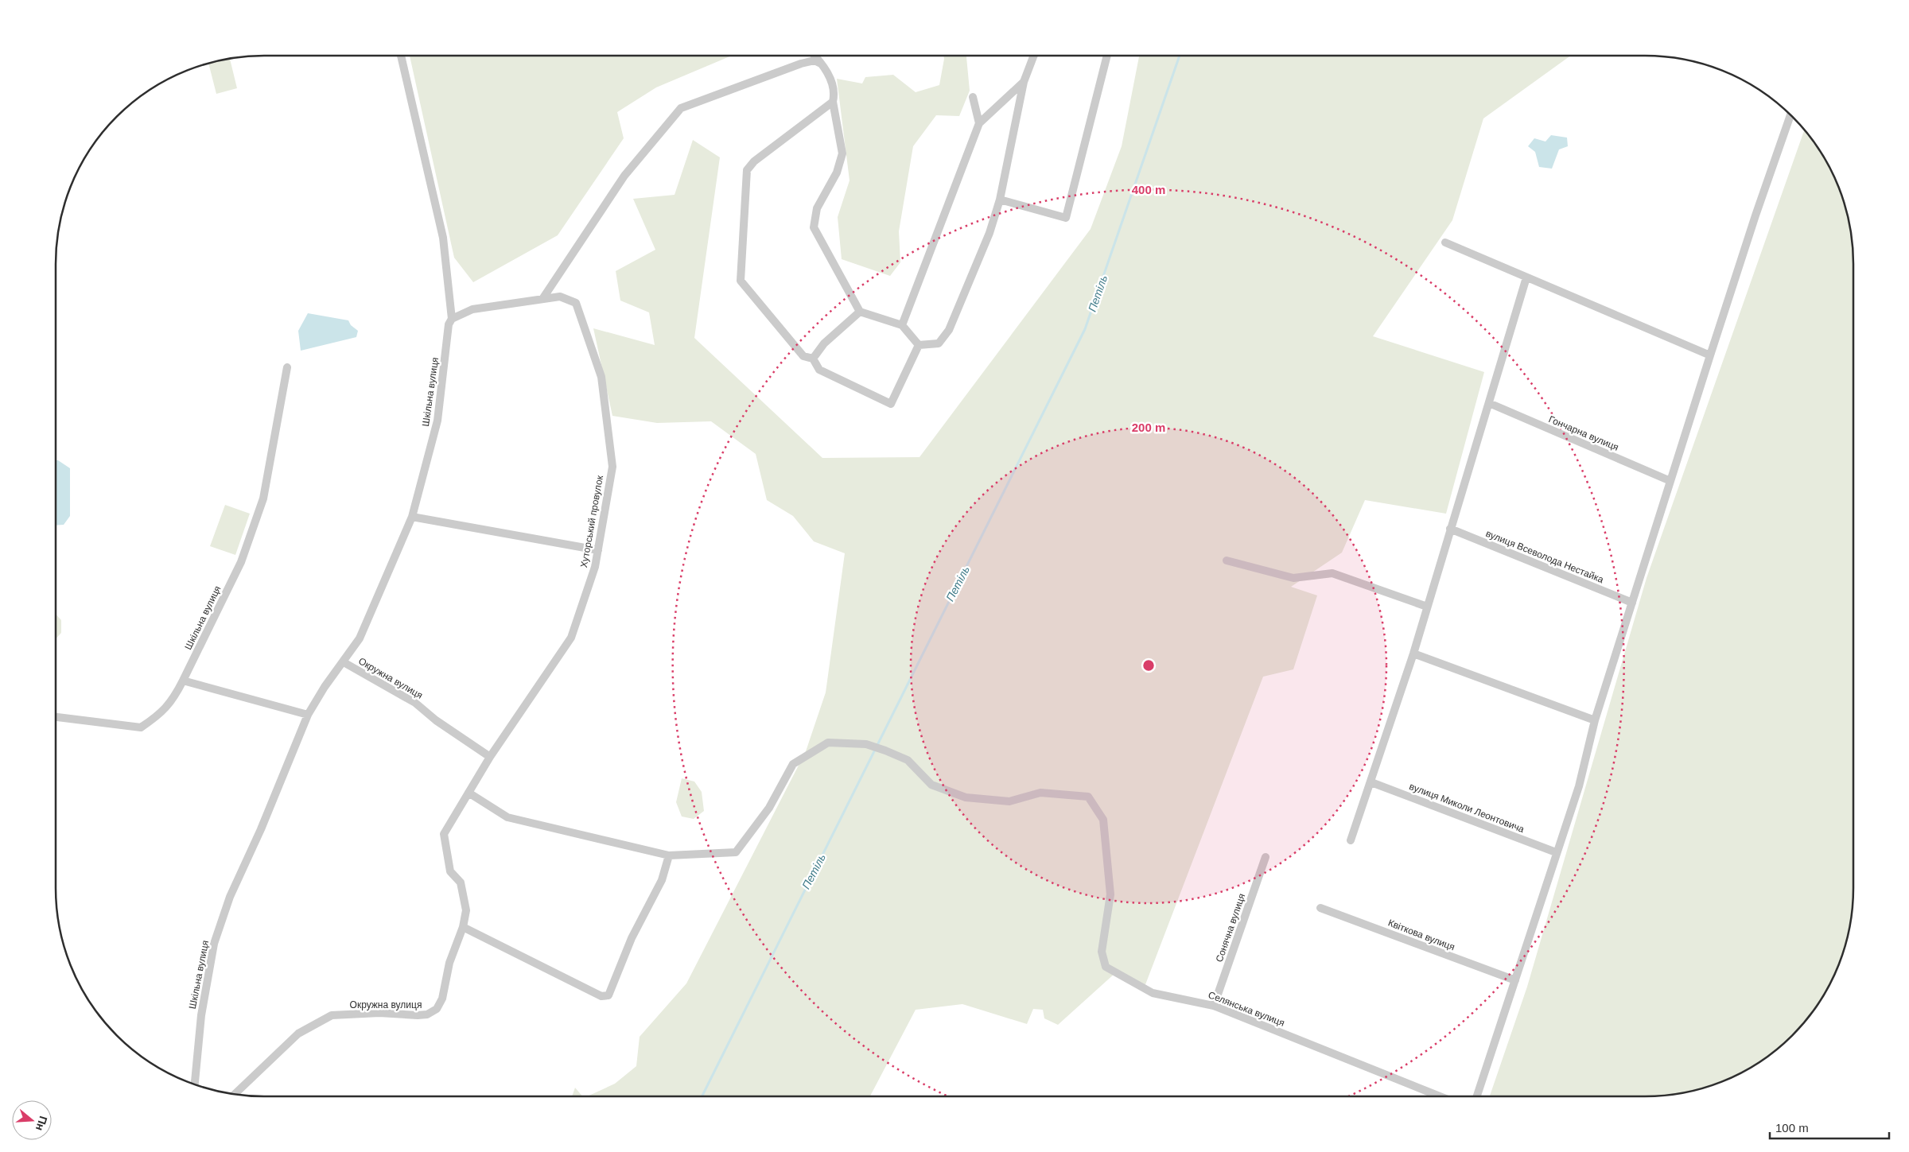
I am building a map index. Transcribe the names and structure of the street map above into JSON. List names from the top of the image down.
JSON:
{
  "streets": {
    "street": [
      "Шкільна вулиця",
      "Гончарна вулиця",
      "Хуторський провулок",
      "вулиця Всеволода Нестайка",
      "Окружна вулиця",
      "вулиця Миколи Леонтовича",
      "Сонячна вулиця",
      "Квіткова вулиця",
      "Селянська вулиця"
    ]
  },
  "crossings": [
    ["Шкільна вулиця", "Хуторський провулок"],
    ["Шкільна вулиця", "Окружна вулиця"],
    ["Хуторський провулок", "Окружна вулиця"],
    ["Сонячна вулиця", "Селянська вулиця"]
  ],
  "water": ["Петіль"],
  "scale_bar": "100 m",
  "north": "right",
  "rings": ["400 m", "200 m"]
}
